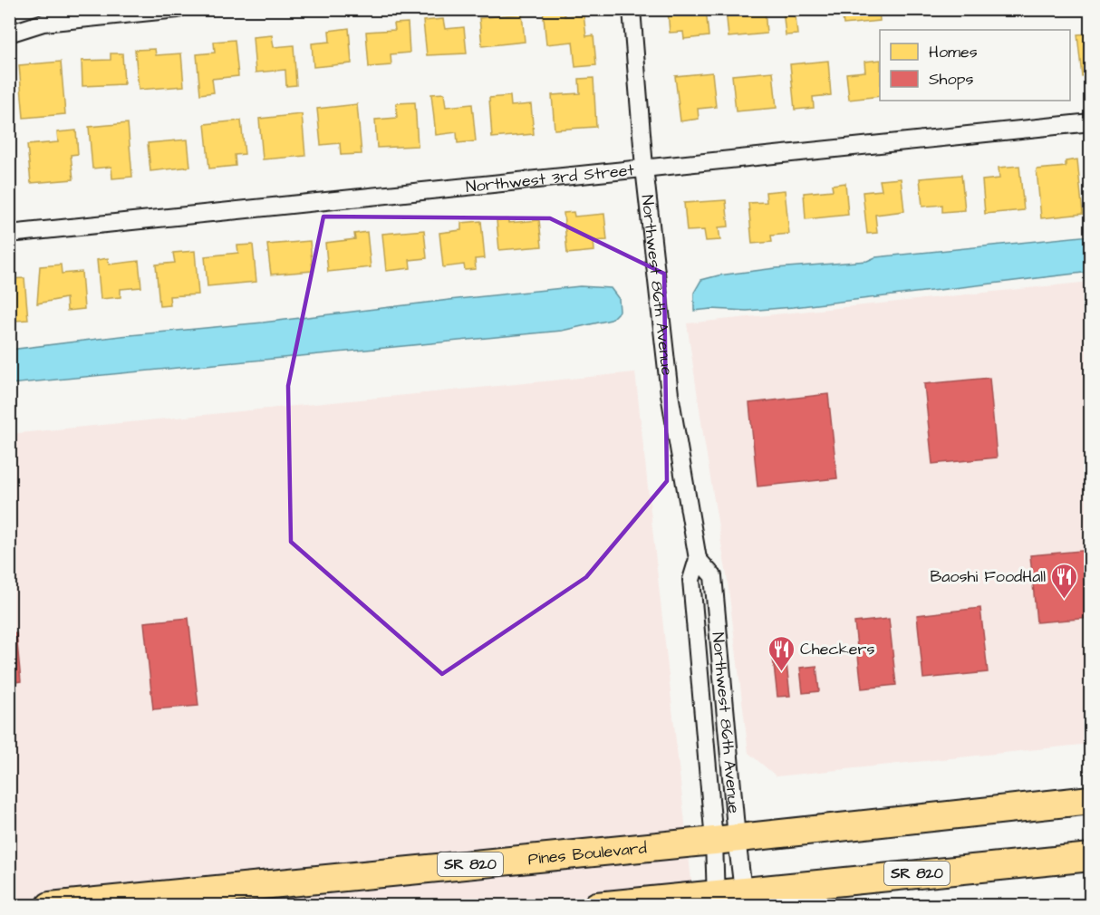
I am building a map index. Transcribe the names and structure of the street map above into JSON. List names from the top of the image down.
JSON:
{
  "streets": {
    "highway": ["Pines Boulevard", "SR 820"],
    "street": ["Northwest 3rd Street", "Northwest 86th Avenue"]
  },
  "crossings": [
    ["Northwest 3rd Street", "Northwest 86th Avenue"],
    ["Northwest 86th Avenue", "Pines Boulevard"],
    ["Northwest 86th Avenue", "SR 820"]
  ],
  "places": {
    "restaurant": ["Baoshi FoodHall", "Checkers"]
  },
  "legend": ["Homes", "Shops"]
}
